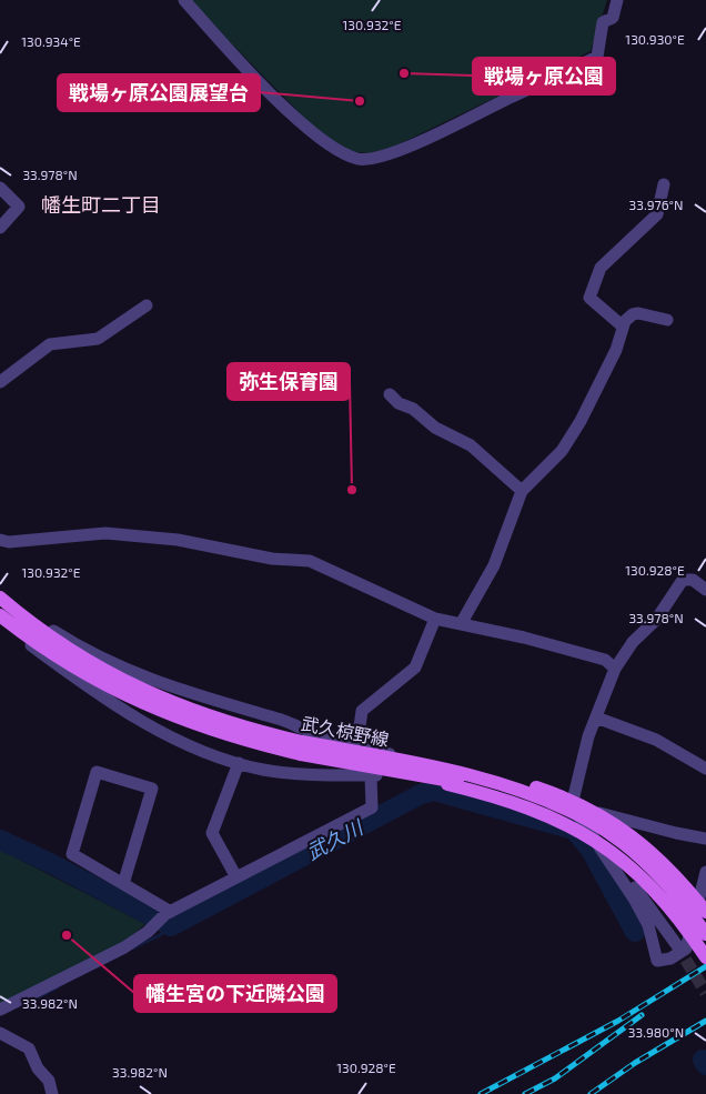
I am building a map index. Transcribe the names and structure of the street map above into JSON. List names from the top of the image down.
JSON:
{
  "streets": {
    "main road": ["武久椋野線"]
  },
  "districts": ["幡生町二丁目"],
  "water": ["武久川"],
  "places": [
    "戦場ヶ原公園",
    "戦場ヶ原公園展望台",
    "弥生保育園",
    "幡生宮の下近隣公園"
  ],
  "coordinates": [
    "130.932°E",
    "130.930°E",
    "130.934°E",
    "33.978°N",
    "33.976°N",
    "130.928°E",
    "33.982°N",
    "33.980°N"
  ]
}
